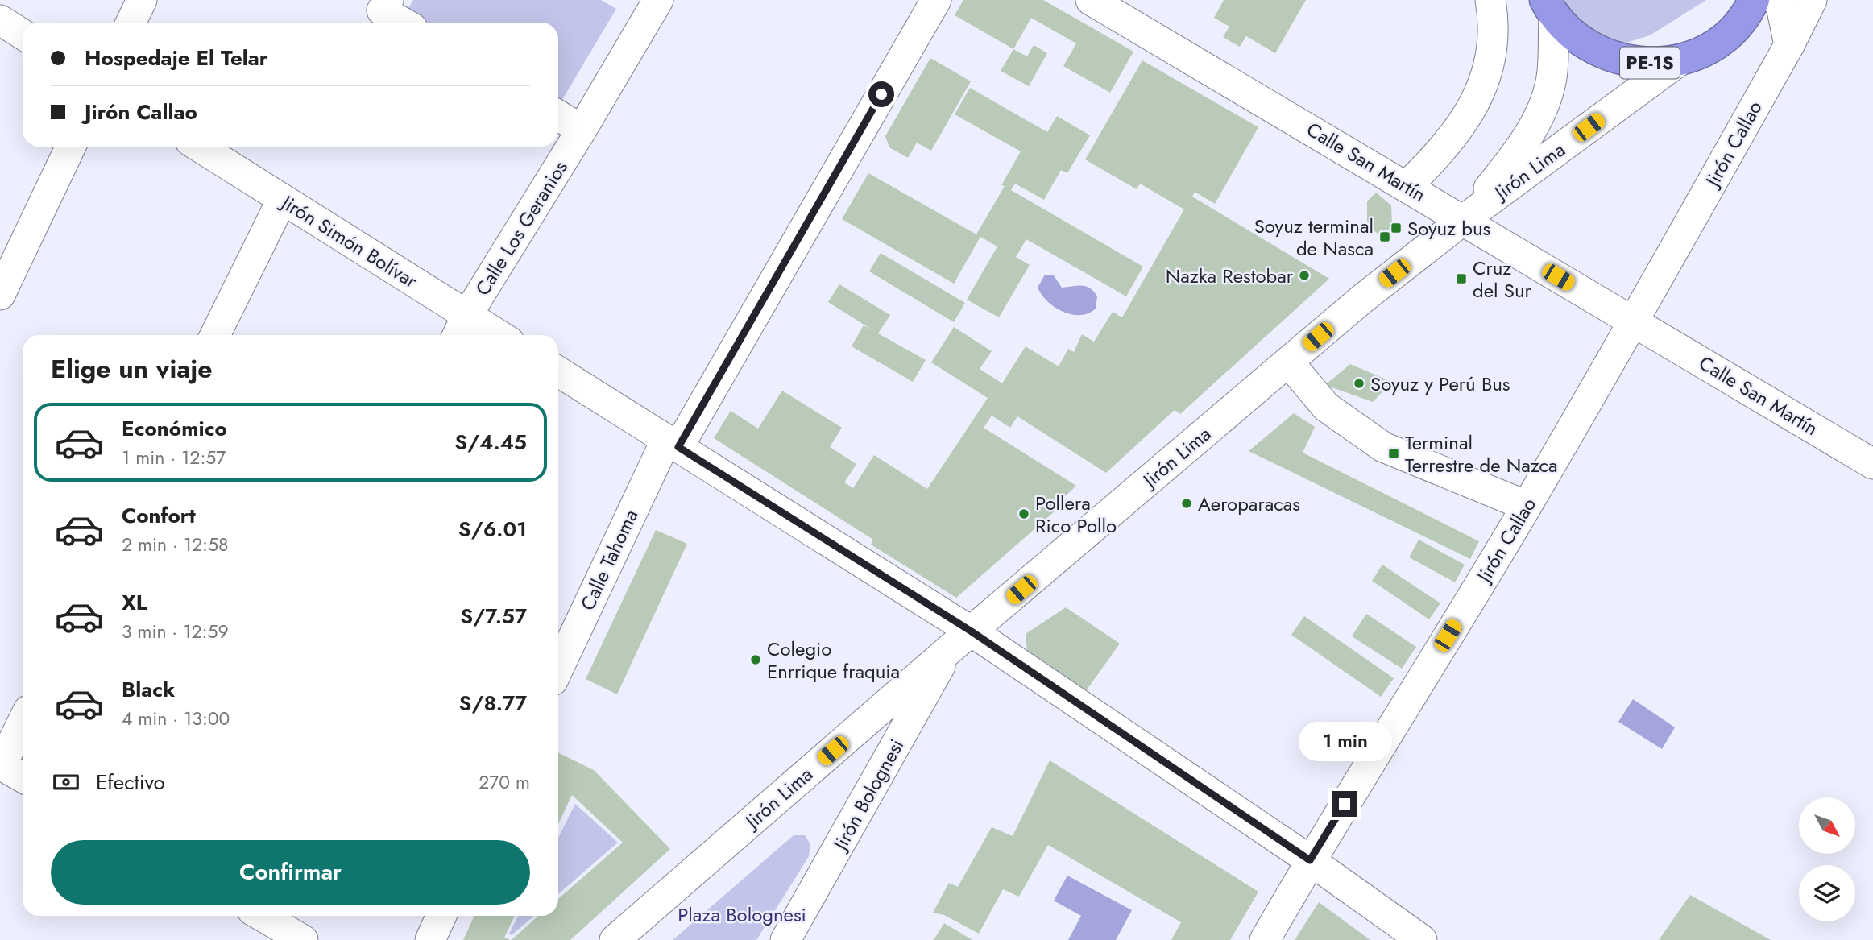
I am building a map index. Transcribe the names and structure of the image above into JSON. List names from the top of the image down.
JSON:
{
  "streets": {
    "highway": ["PE-1S"],
    "street": [
      "Jirón Callao",
      "Calle San Martín",
      "Jirón Lima",
      "Calle Los Geranios",
      "Jirón Simón Bolívar",
      "Calle Tahoma",
      "Jirón Bolognesi"
    ]
  },
  "crossings": [
    ["PE-1S", "Jirón Lima"],
    ["Jirón Callao", "Calle San Martín"],
    ["Calle San Martín", "Jirón Lima"],
    ["Jirón Lima", "Jirón Bolognesi"],
    ["Calle Los Geranios", "Jirón Simón Bolívar"]
  ],
  "parks": ["Plaza Bolognesi"],
  "places": {
    "transit": [
      "Soyuz bus",
      "Soyuz terminal de Nasca",
      "Cruz del Sur",
      "Terminal Terrestre de Nazca"
    ],
    "other": [
      "Nazka Restobar",
      "Soyuz y Perú Bus",
      "Aeroparacas",
      "Pollera Rico Pollo",
      "Colegio Enrrique fraquia"
    ]
  },
  "north": "bottom right",
  "page": {
    "banner": ["Hospedaje El Telar", "Jirón Callao"],
    "heading": "Elige un viaje",
    "list": [
      {
        "name": "Económico",
        "note": "1 min · 12:57",
        "value": "S/4.45"
      },
      {
        "name": "Confort",
        "note": "2 min · 12:58",
        "value": "S/6.01"
      },
      {
        "name": "XL",
        "note": "3 min · 12:59",
        "value": "S/7.57"
      },
      {
        "name": "Black",
        "note": "4 min · 13:00",
        "value": "S/8.77"
      }
    ],
    "bubble": "1 min",
    "pay": ["Efectivo", "270 m"],
    "buttons": "Confirmar"
  }
}
